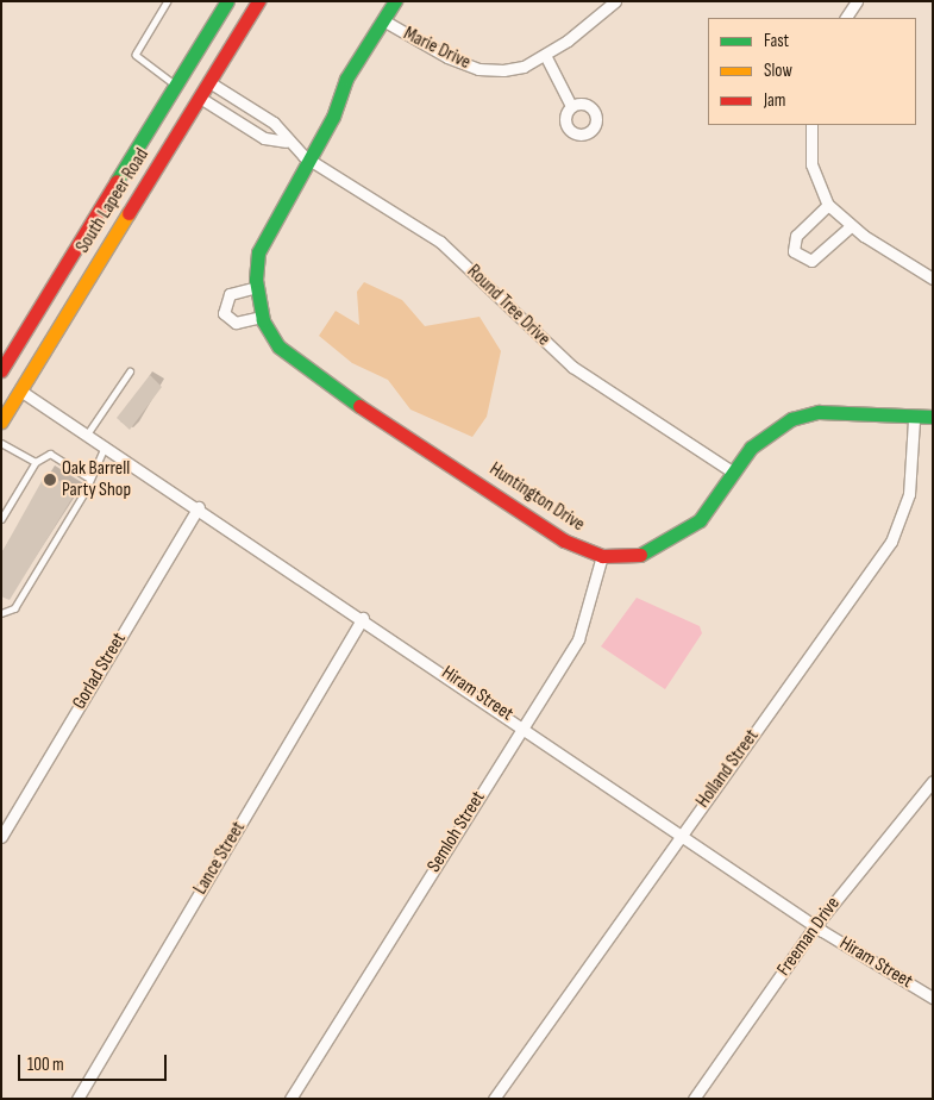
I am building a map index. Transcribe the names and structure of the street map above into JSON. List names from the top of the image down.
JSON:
{
  "streets": {
    "street": [
      "Marie Drive",
      "South Lapeer Road",
      "Round Tree Drive",
      "Huntington Drive",
      "Gorlad Street",
      "Hiram Street",
      "Holland Street",
      "Semloh Street",
      "Lance Street",
      "Freeman Drive"
    ]
  },
  "crossings": [
    ["Marie Drive", "Huntington Drive"],
    ["South Lapeer Road", "Round Tree Drive"],
    ["South Lapeer Road", "Hiram Street"],
    ["Round Tree Drive", "Huntington Drive"],
    ["Huntington Drive", "Holland Street"],
    ["Huntington Drive", "Semloh Street"],
    ["Gorlad Street", "Hiram Street"],
    ["Hiram Street", "Holland Street"],
    ["Hiram Street", "Semloh Street"],
    ["Hiram Street", "Lance Street"],
    ["Hiram Street", "Freeman Drive"]
  ],
  "places": ["Oak Barrell Party Shop"],
  "legend": ["Fast", "Slow", "Jam"],
  "scale_bar": "100 m"
}
